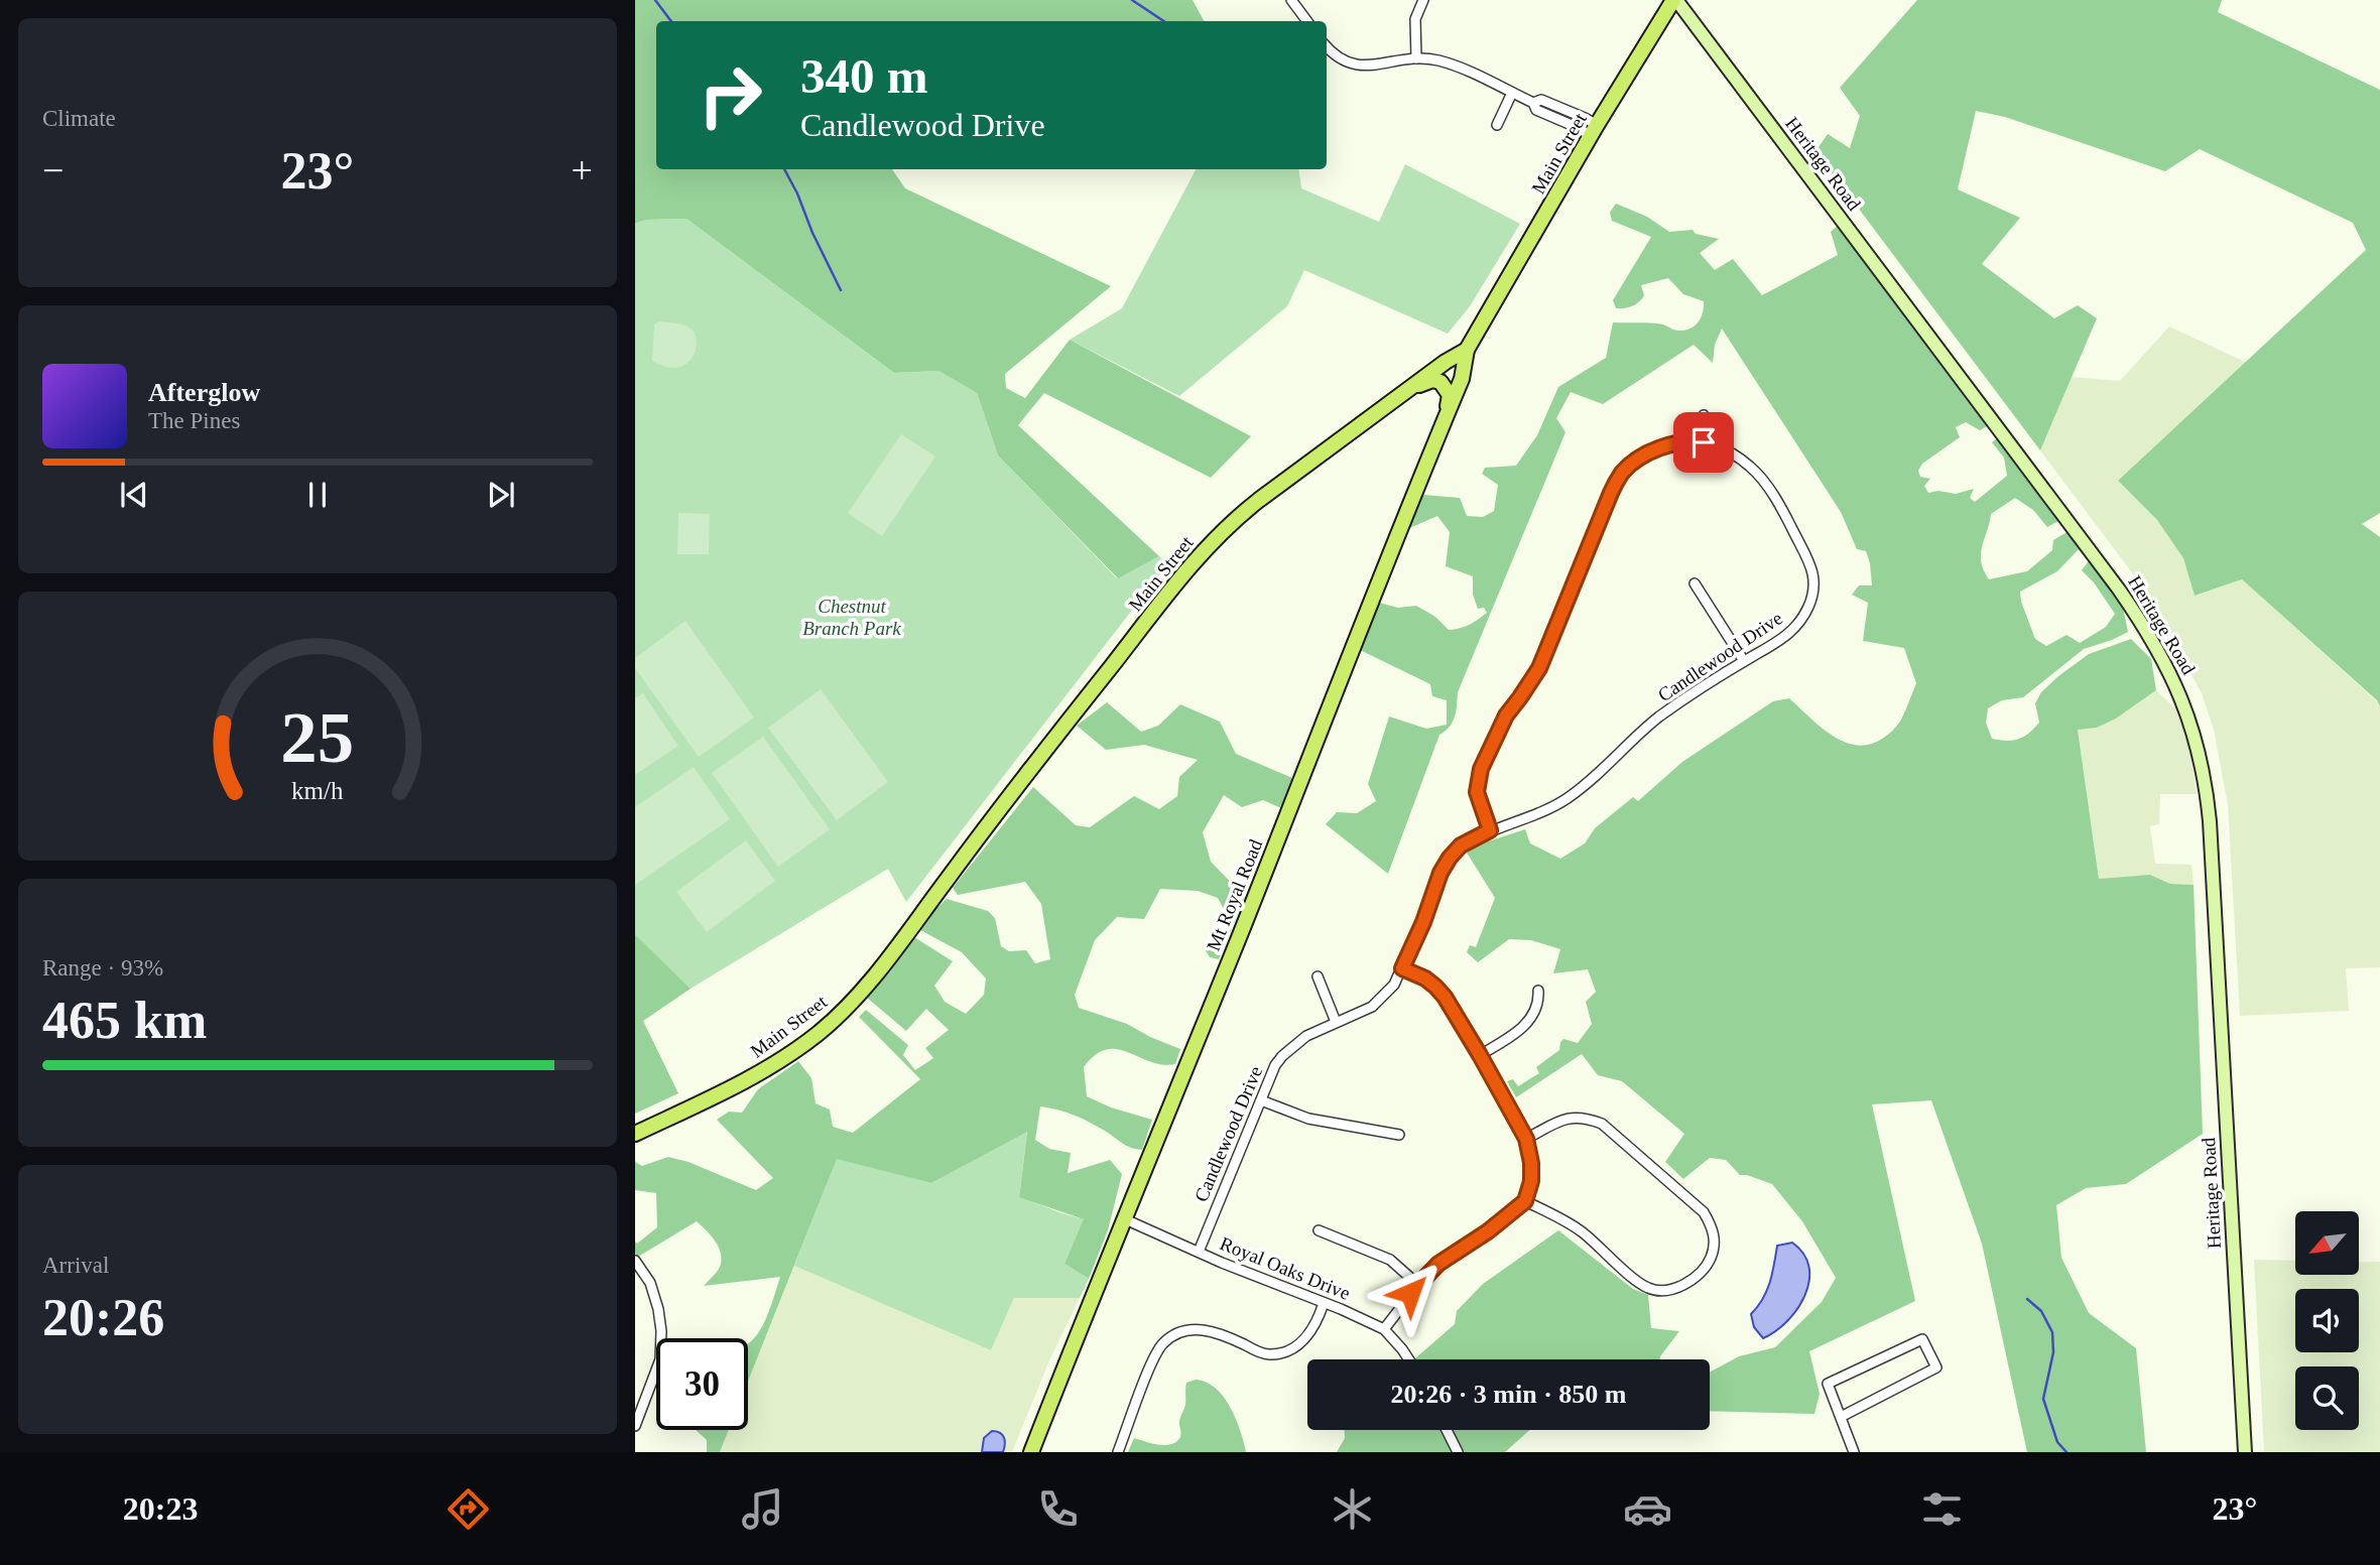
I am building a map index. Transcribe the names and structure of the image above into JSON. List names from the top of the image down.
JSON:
{
  "streets": {
    "main road": ["Main Street", "Mt Royal Road"],
    "street": ["Heritage Road", "Candlewood Drive", "Royal Oaks Drive"]
  },
  "crossings": [
    ["Main Street", "Heritage Road"],
    ["Main Street", "Mt Royal Road"],
    ["Candlewood Drive", "Royal Oaks Drive"],
    ["Mt Royal Road", "Royal Oaks Drive"]
  ],
  "parks": ["Chestnut Branch Park"],
  "north": "bottom left",
  "page": {
    "tile": [
      "Climate",
      ["Range · 93%", "465 km"],
      ["Arrival", "20:26"]
    ],
    "turn": ["340 m", "Candlewood Drive"],
    "heat": ["−", "23°", "+"],
    "song": ["Afterglow", "The Pines"],
    "limit": "30",
    "trip": "20:26 · 3 min · 850 m",
    "tabs": ["20:23", "23°"],
    "gauge": ["25", "km/h"]
  }
}
